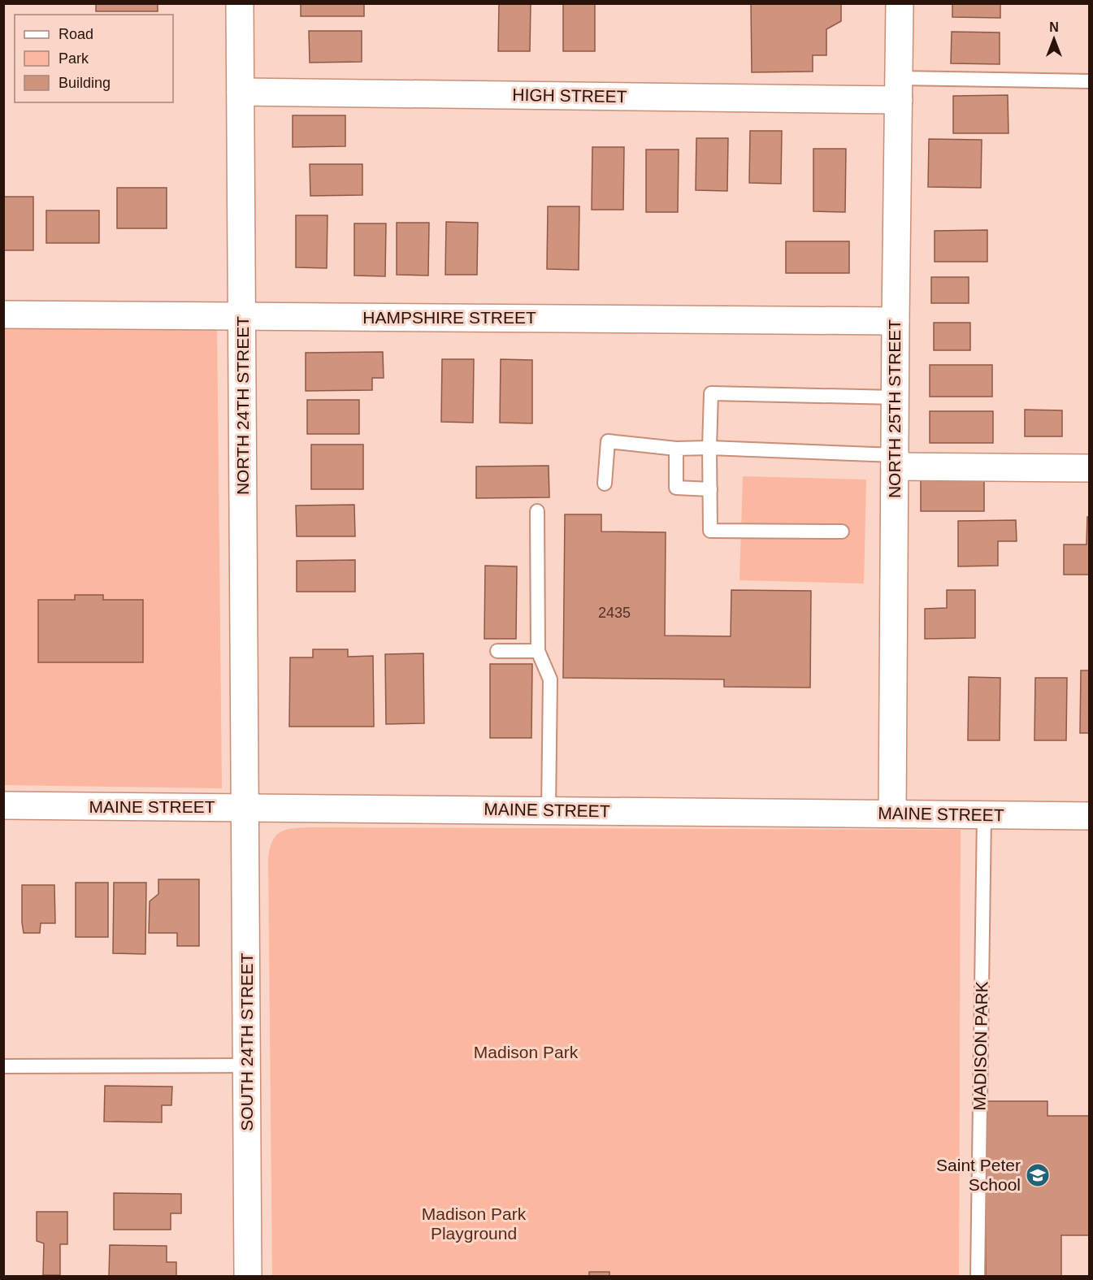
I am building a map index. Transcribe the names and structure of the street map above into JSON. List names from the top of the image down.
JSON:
{
  "streets": {
    "street": [
      "HIGH STREET",
      "HAMPSHIRE STREET",
      "NORTH 24TH STREET",
      "NORTH 25TH STREET",
      "MAINE STREET",
      "SOUTH 24TH STREET"
    ],
    "lane": ["MADISON PARK"]
  },
  "crossings": [
    ["HIGH STREET", "NORTH 24TH STREET"],
    ["HIGH STREET", "NORTH 25TH STREET"],
    ["HAMPSHIRE STREET", "NORTH 24TH STREET"],
    ["HAMPSHIRE STREET", "NORTH 25TH STREET"],
    ["NORTH 24TH STREET", "MAINE STREET"],
    ["NORTH 24TH STREET", "SOUTH 24TH STREET"],
    ["NORTH 25TH STREET", "MAINE STREET"],
    ["MAINE STREET", "SOUTH 24TH STREET"],
    ["MAINE STREET", "MADISON PARK"]
  ],
  "parks": ["Madison Park", "Madison Park Playground"],
  "places": {
    "school or university": ["Saint Peter School"]
  },
  "house_numbers": ["2435"],
  "legend": ["Road", "Park", "Building"],
  "north": "top"
}
